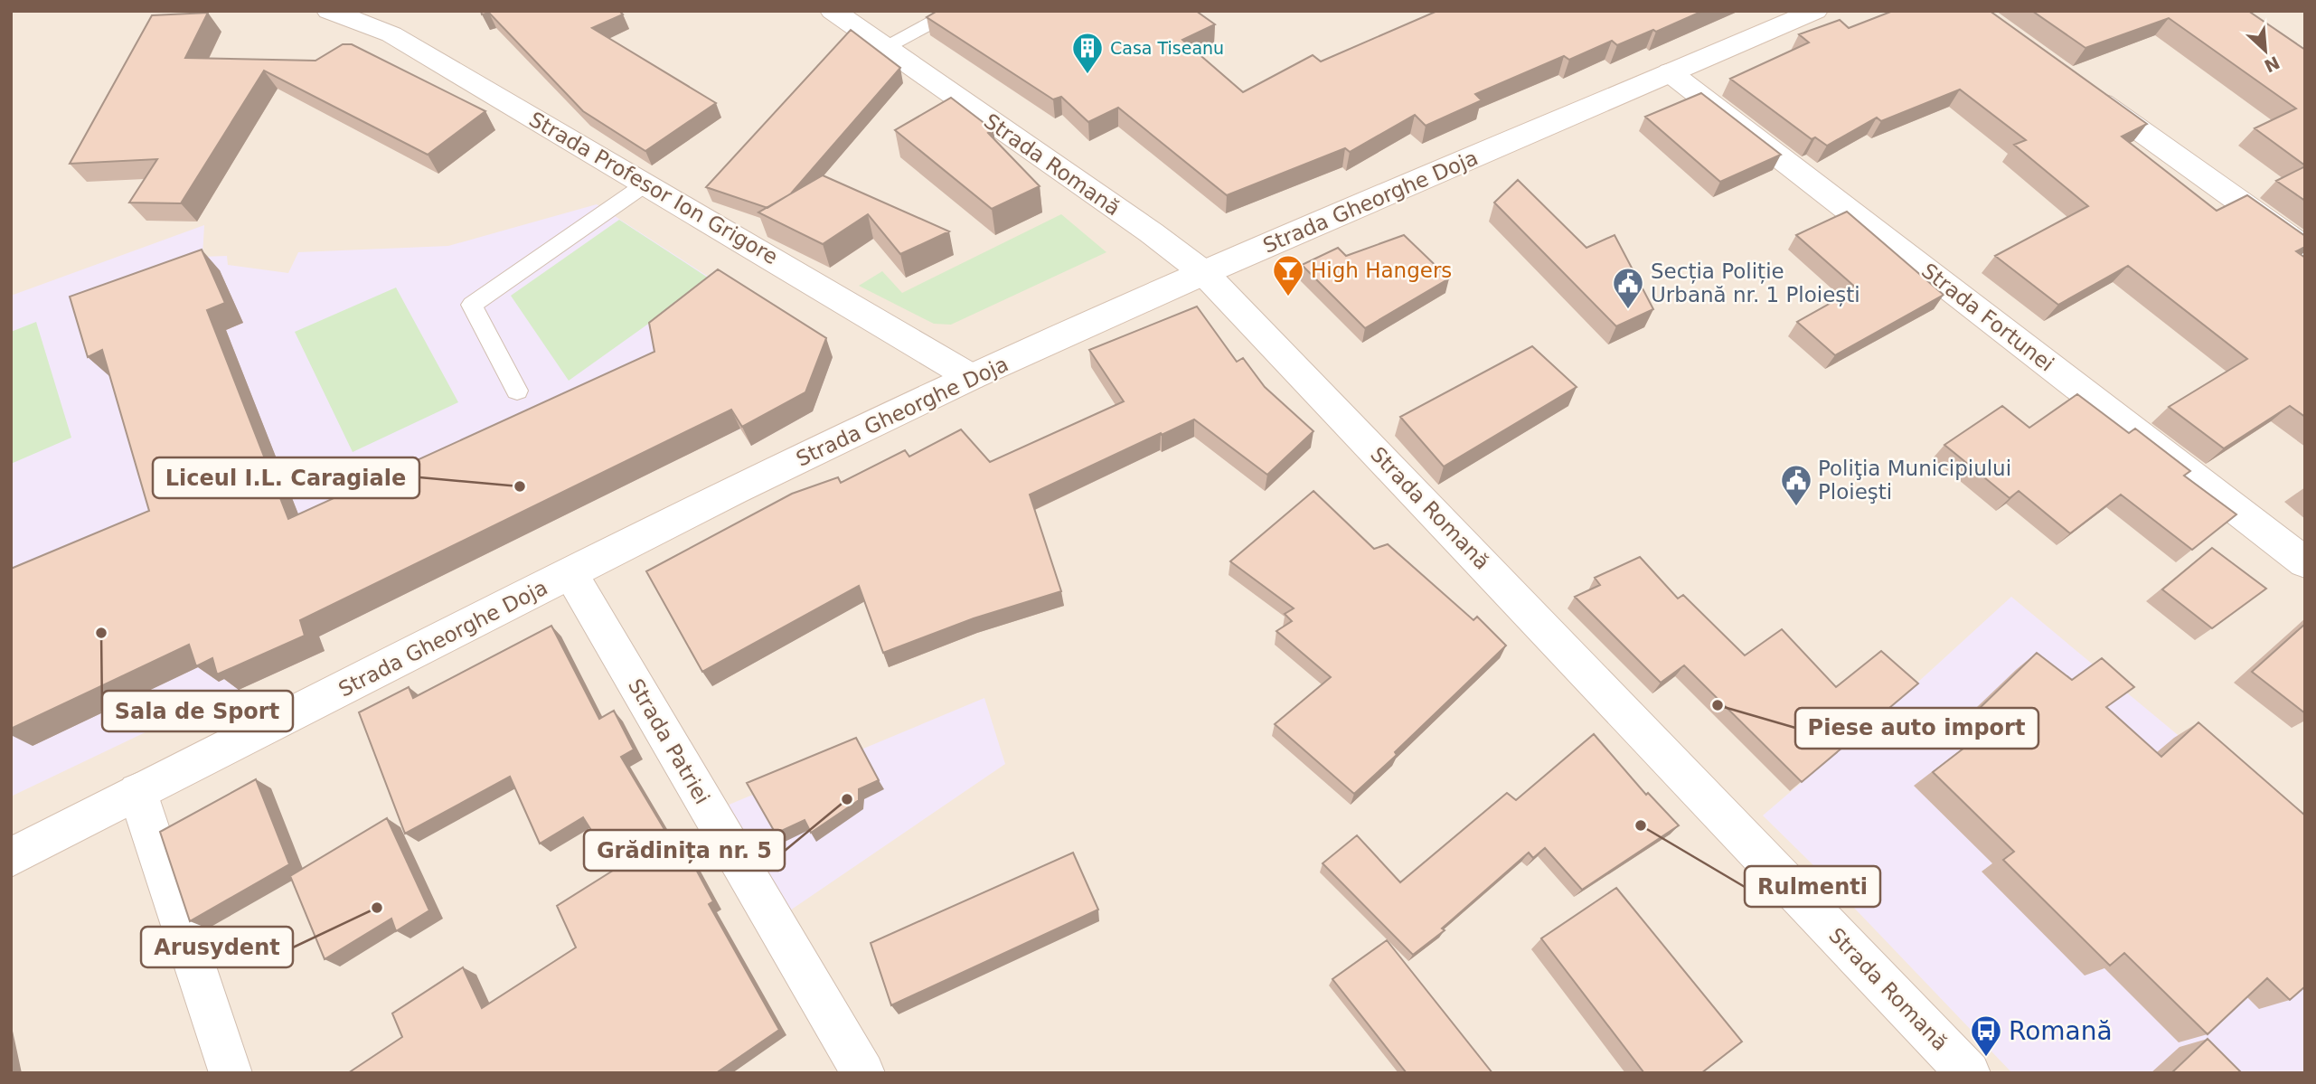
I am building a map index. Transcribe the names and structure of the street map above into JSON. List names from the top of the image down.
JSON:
{
  "streets": {
    "street": [
      "Strada Romană",
      "Strada Profesor Ion Grigore",
      "Strada Gheorghe Doja",
      "Strada Fortunei",
      "Strada Patriei"
    ]
  },
  "crossings": [
    ["Strada Romană", "Strada Gheorghe Doja"],
    ["Strada Profesor Ion Grigore", "Strada Gheorghe Doja"],
    ["Strada Gheorghe Doja", "Strada Fortunei"],
    ["Strada Gheorghe Doja", "Strada Patriei"]
  ],
  "places": {
    "building": ["Casa Tiseanu"],
    "bar": ["High Hangers"],
    "public building": ["Secția Poliție Urbană nr. 1 Ploiești", "Poliţia Municipiului Ploieşti"],
    "other": [
      "Liceul I.L. Caragiale",
      "Sala de Sport",
      "Piese auto import",
      "Grădinița nr. 5",
      "Rulmenti",
      "Arusydent"
    ],
    "bus stop": ["Romană"]
  },
  "north": "bottom right"
}
